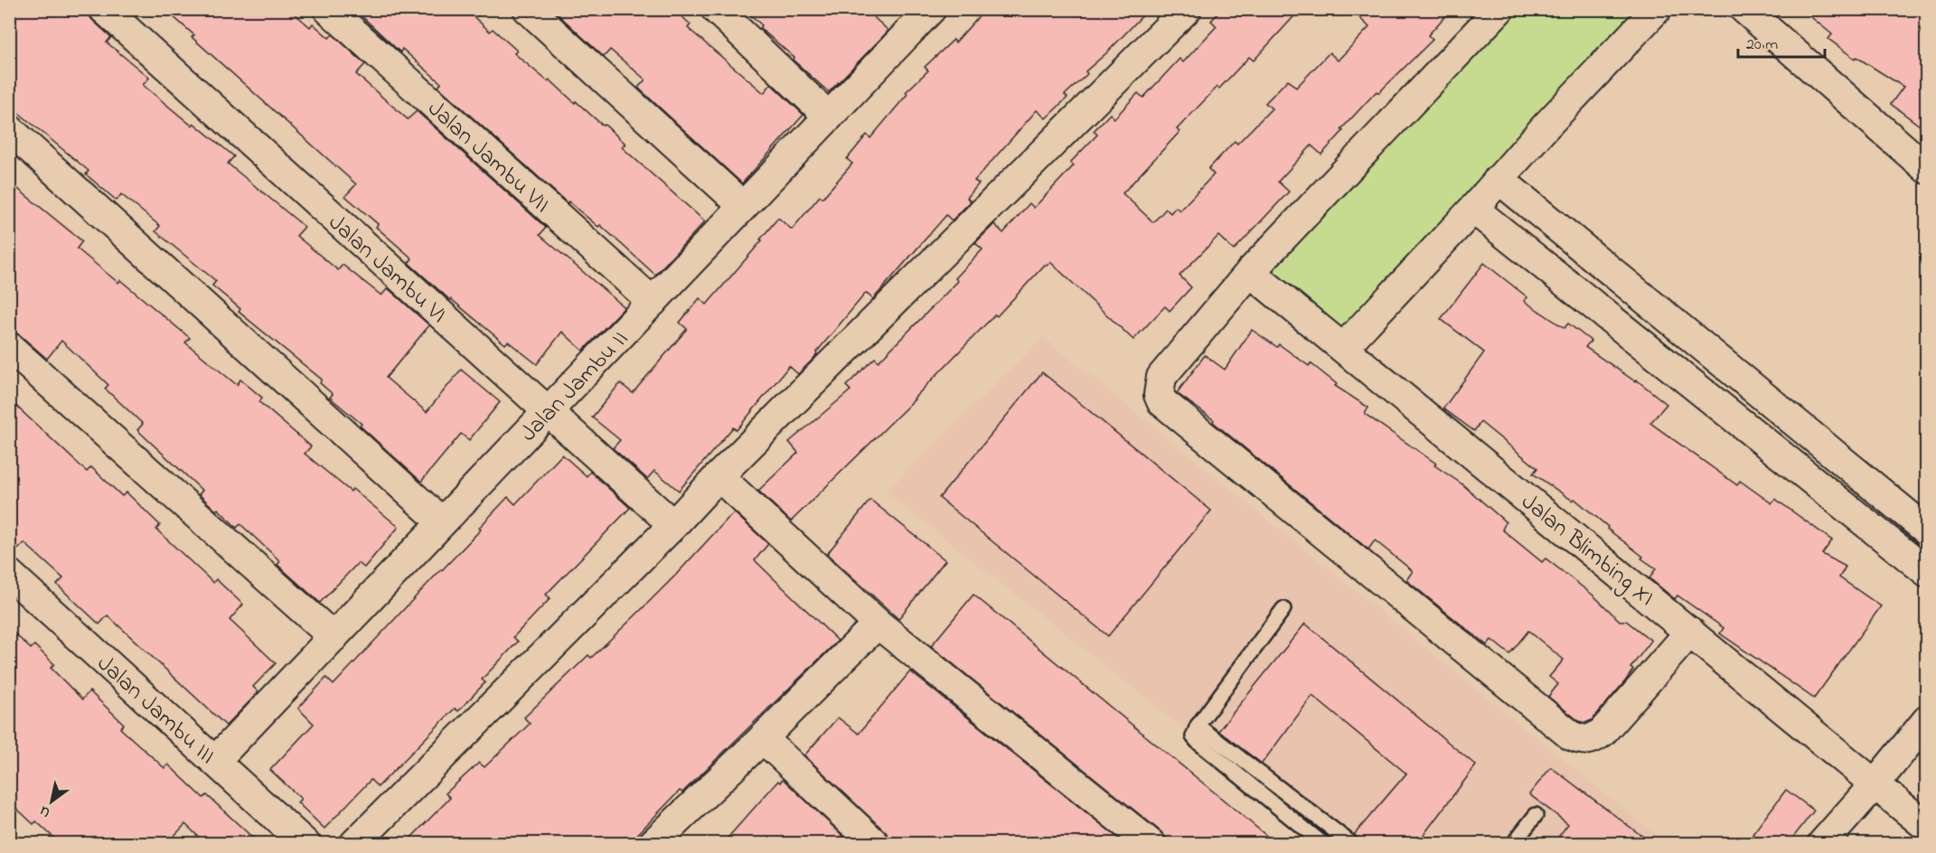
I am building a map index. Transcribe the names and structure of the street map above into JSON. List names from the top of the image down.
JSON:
{
  "streets": {
    "street": [
      "Jalan Jambu VII",
      "Jalan Jambu VI",
      "Jalan Jambu II",
      "Jalan Blimbing XI",
      "Jalan Jambu III"
    ]
  },
  "crossings": [
    ["Jalan Jambu VII", "Jalan Jambu II"],
    ["Jalan Jambu VI", "Jalan Jambu II"],
    ["Jalan Jambu II", "Jalan Jambu III"]
  ],
  "scale_bar": "20 m",
  "north": "bottom left"
}
